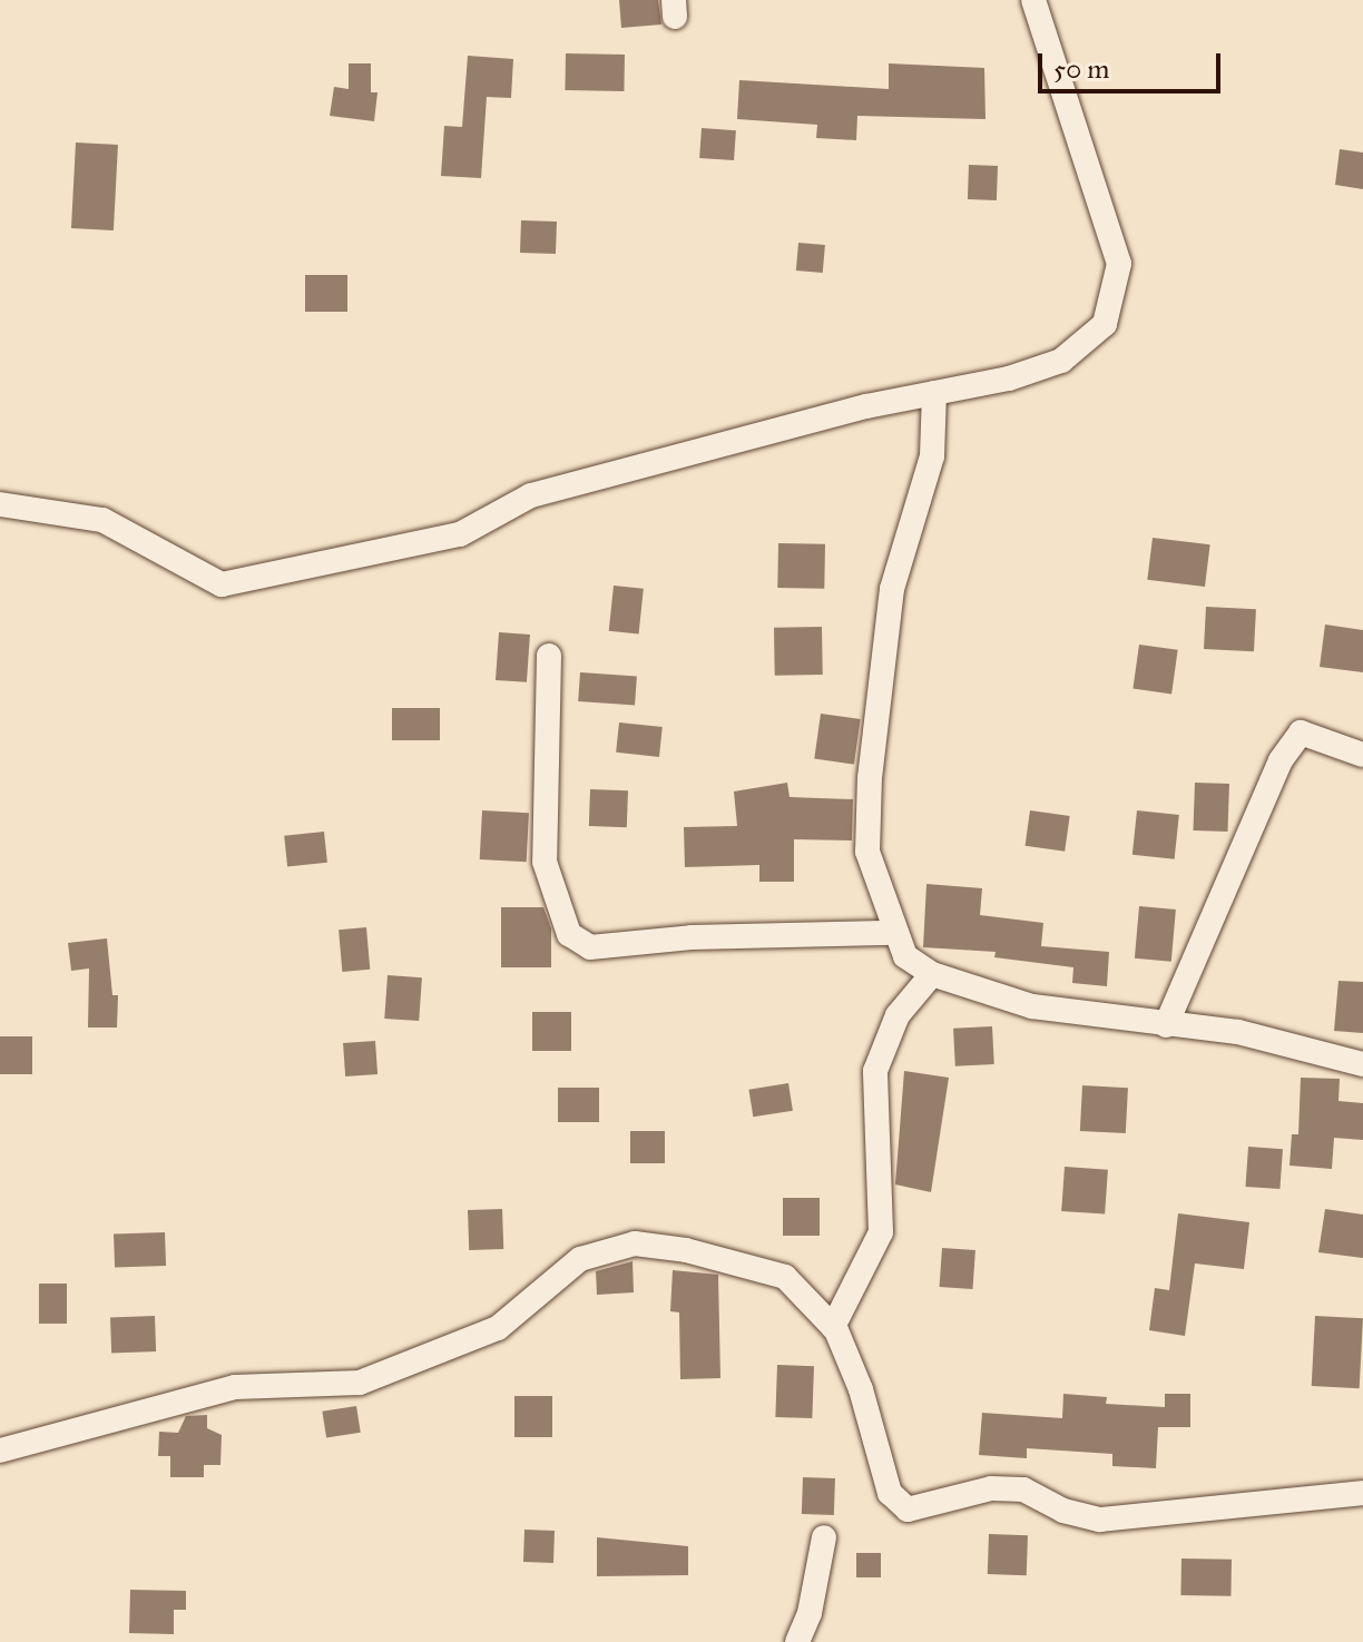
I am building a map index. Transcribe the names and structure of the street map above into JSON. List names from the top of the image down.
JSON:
{
  "scale_bar": "50 m"
}
